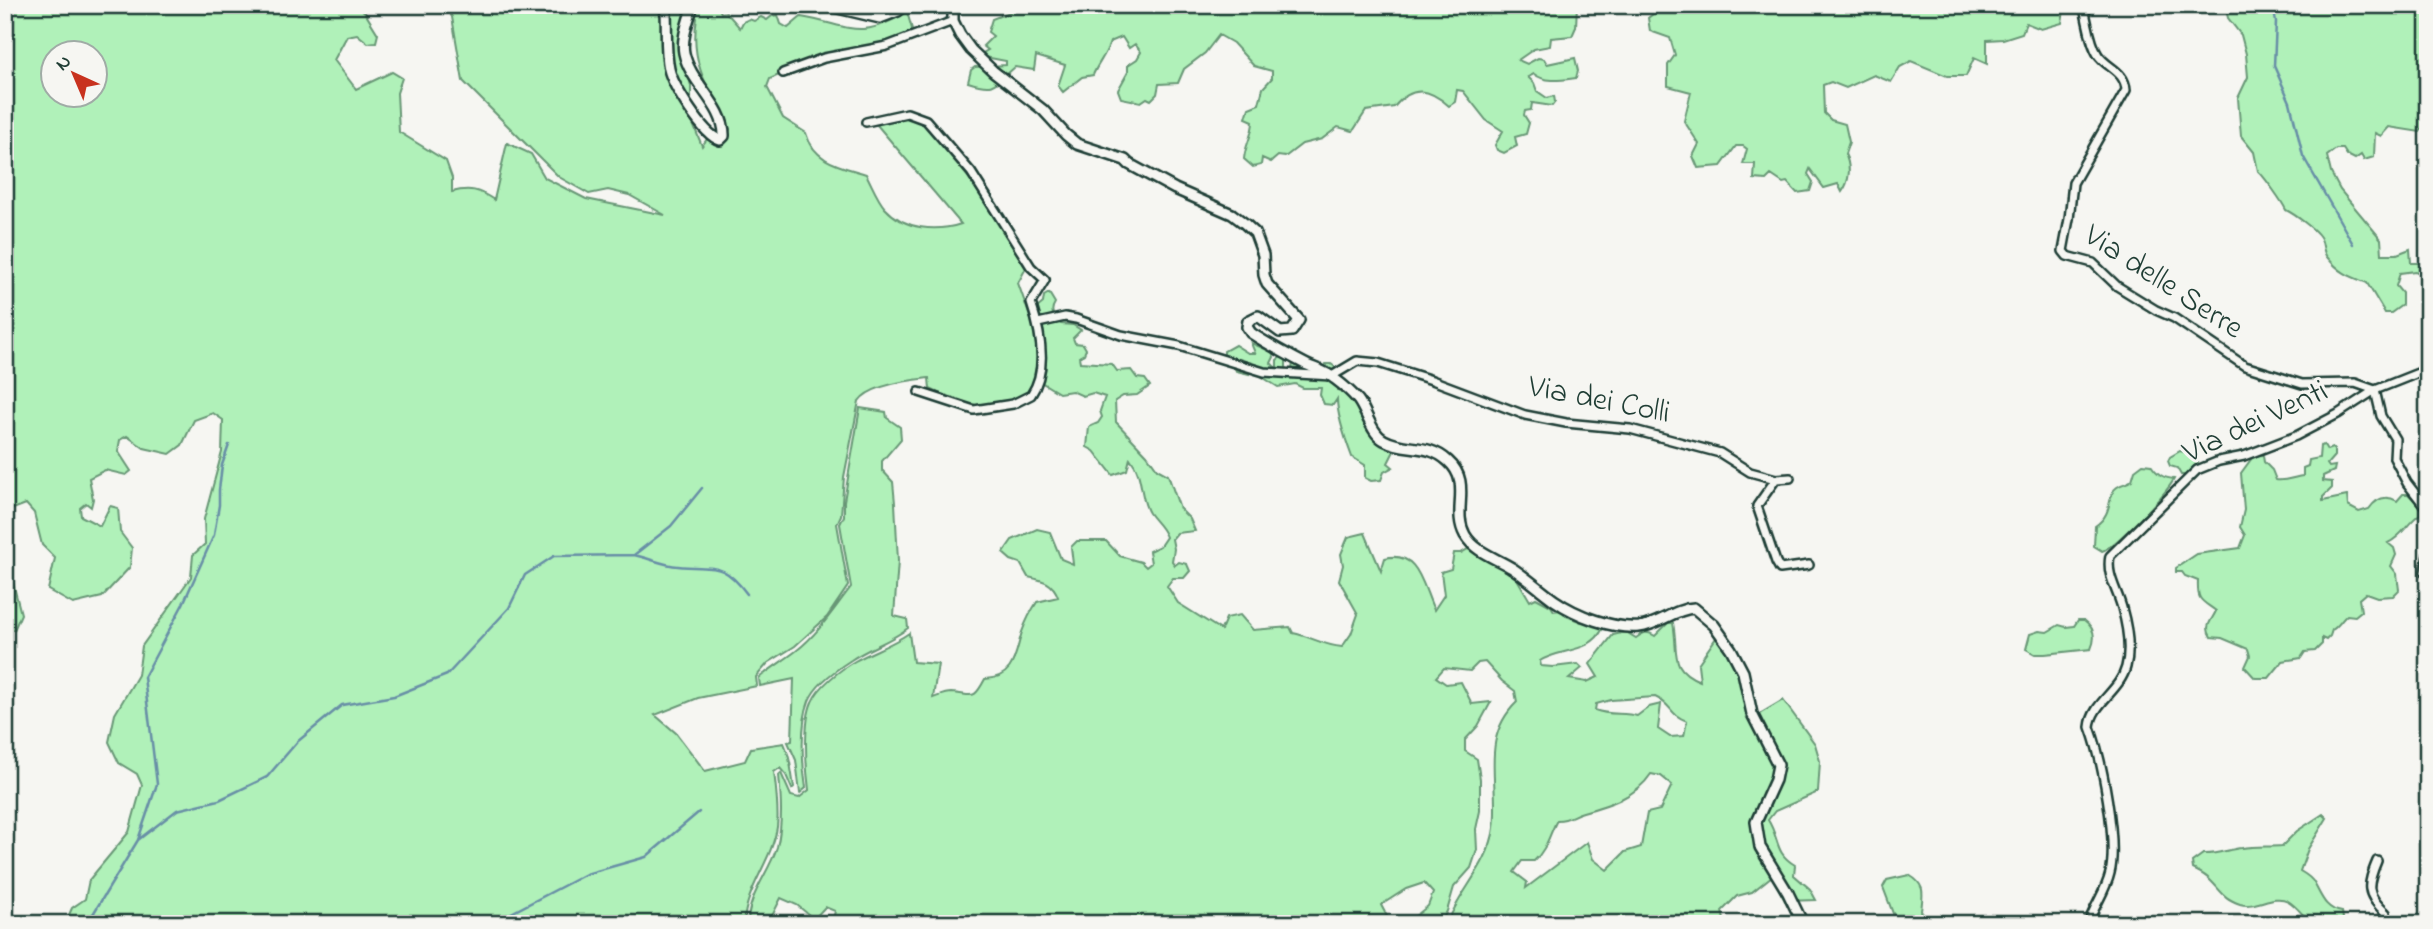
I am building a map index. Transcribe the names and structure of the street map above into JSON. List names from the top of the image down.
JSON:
{
  "streets": {
    "street": ["Via delle Serre", "Via dei Colli", "Via dei Venti"]
  },
  "crossings": [
    ["Via delle Serre", "Via dei Venti"]
  ],
  "north": "top left"
}
